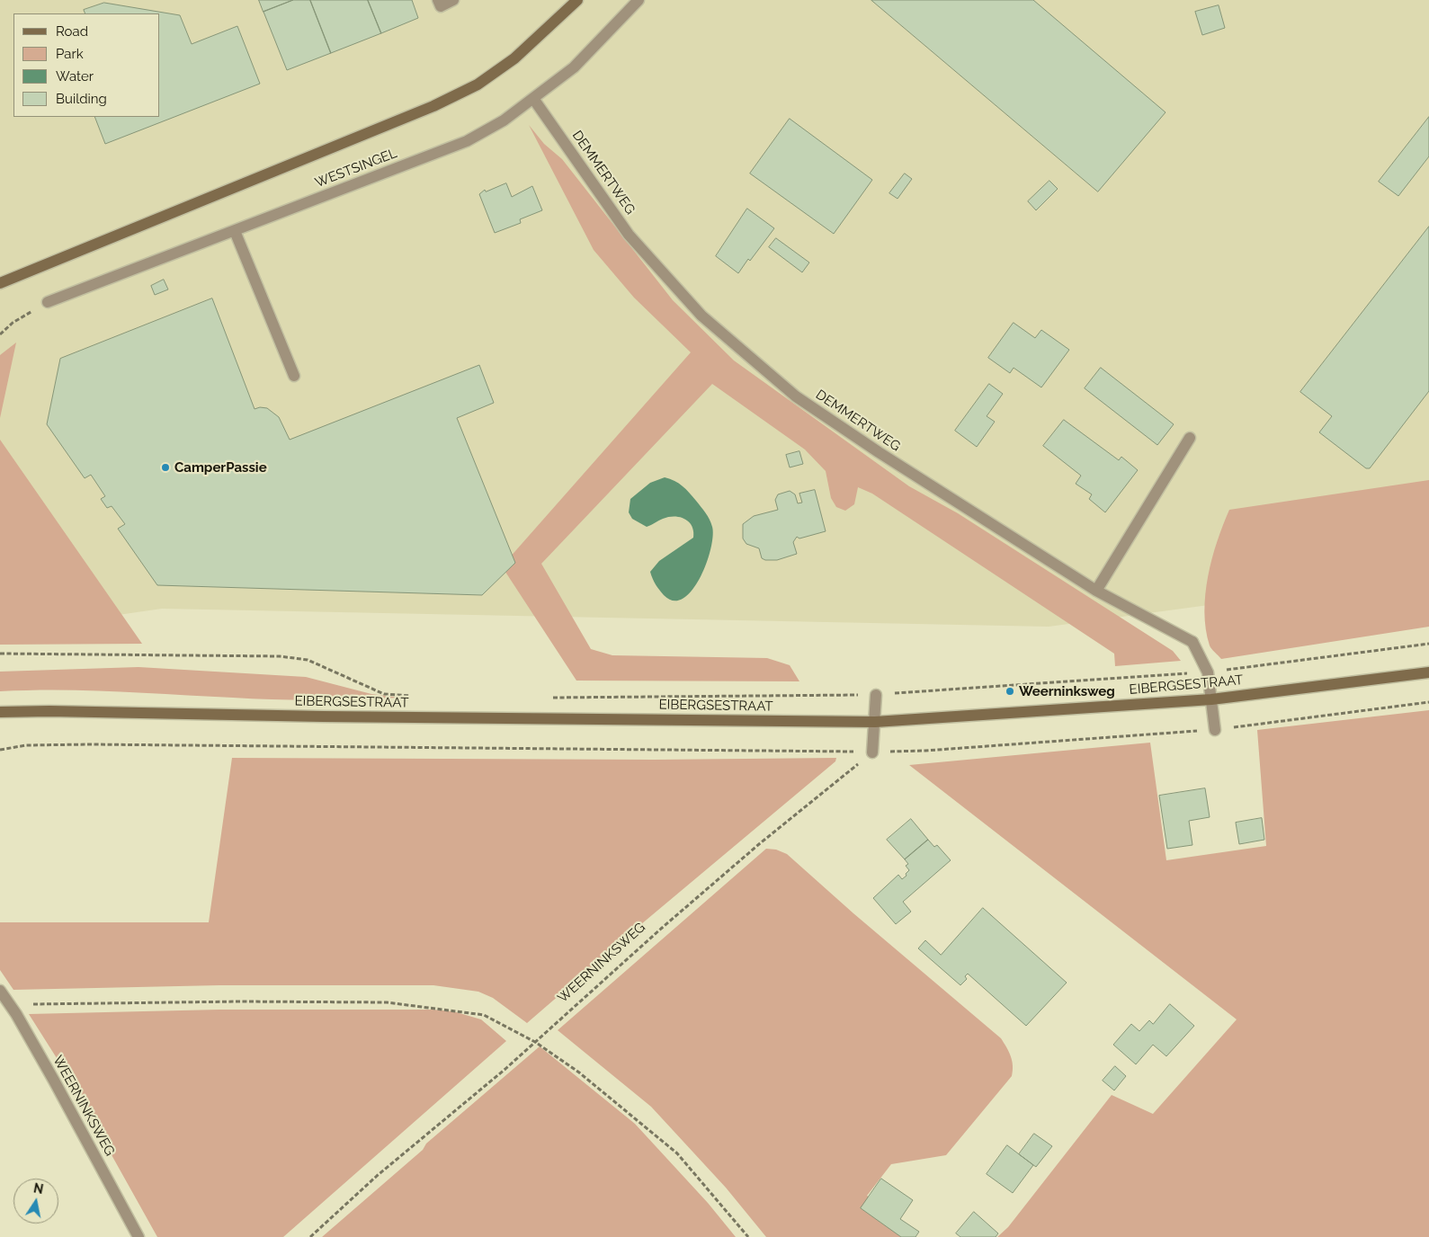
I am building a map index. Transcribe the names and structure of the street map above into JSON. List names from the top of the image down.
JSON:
{
  "streets": {
    "main road": ["WESTSINGEL", "EIBERGSESTRAAT"],
    "street": ["DEMMERTWEG", "WEERNINKSWEG"]
  },
  "crossings": [
    ["WESTSINGEL", "DEMMERTWEG"],
    ["DEMMERTWEG", "EIBERGSESTRAAT"]
  ],
  "places": ["CamperPassie", "Weerninksweg"],
  "legend": [
    "Road",
    "Park",
    "Water",
    "Building"
  ],
  "north": "top"
}
